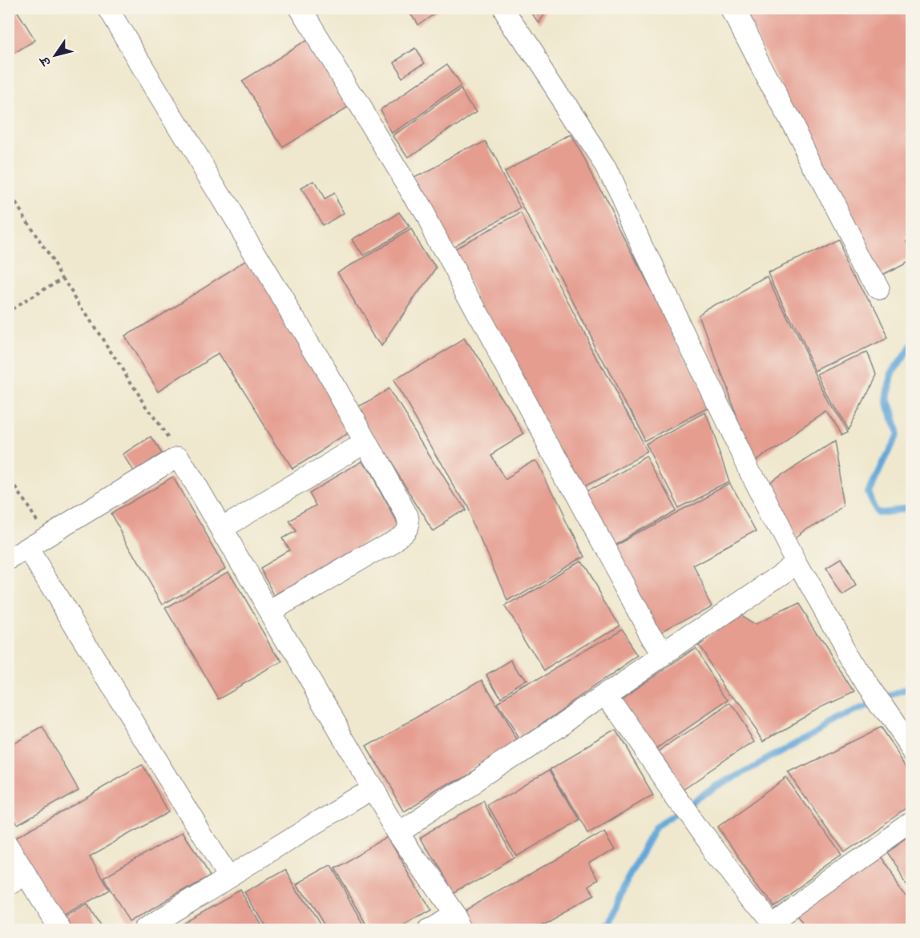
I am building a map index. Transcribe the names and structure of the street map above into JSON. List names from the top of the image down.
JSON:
{
  "north": "bottom left"
}
